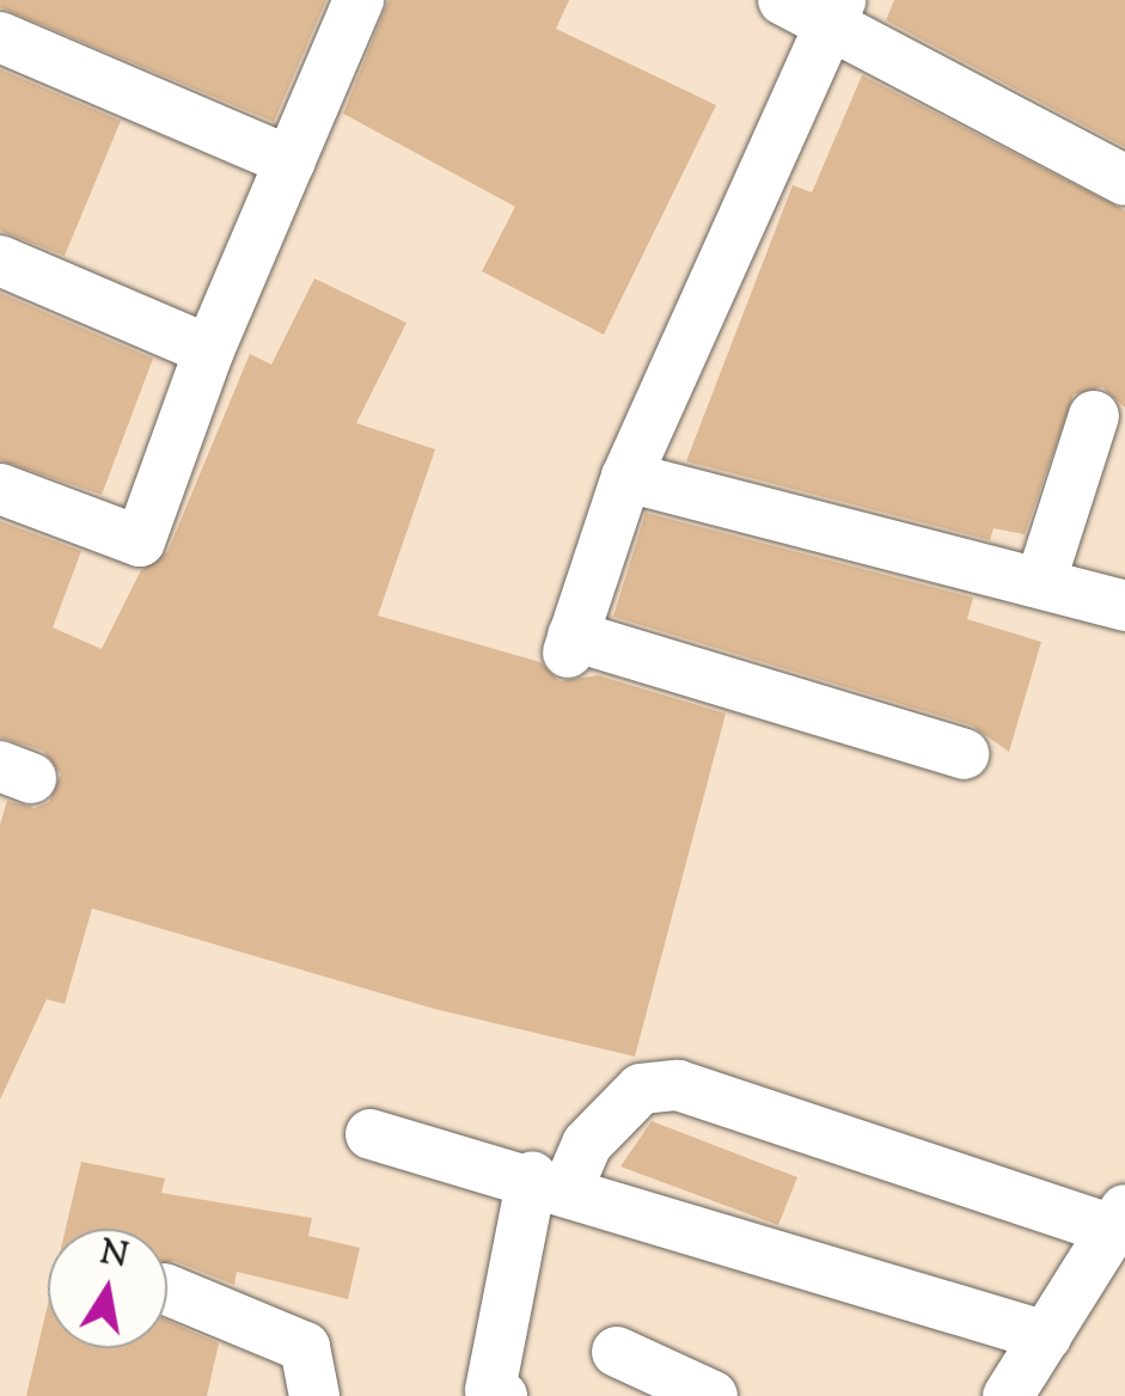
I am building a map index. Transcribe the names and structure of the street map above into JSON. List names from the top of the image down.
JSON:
{
  "north": "top"
}
